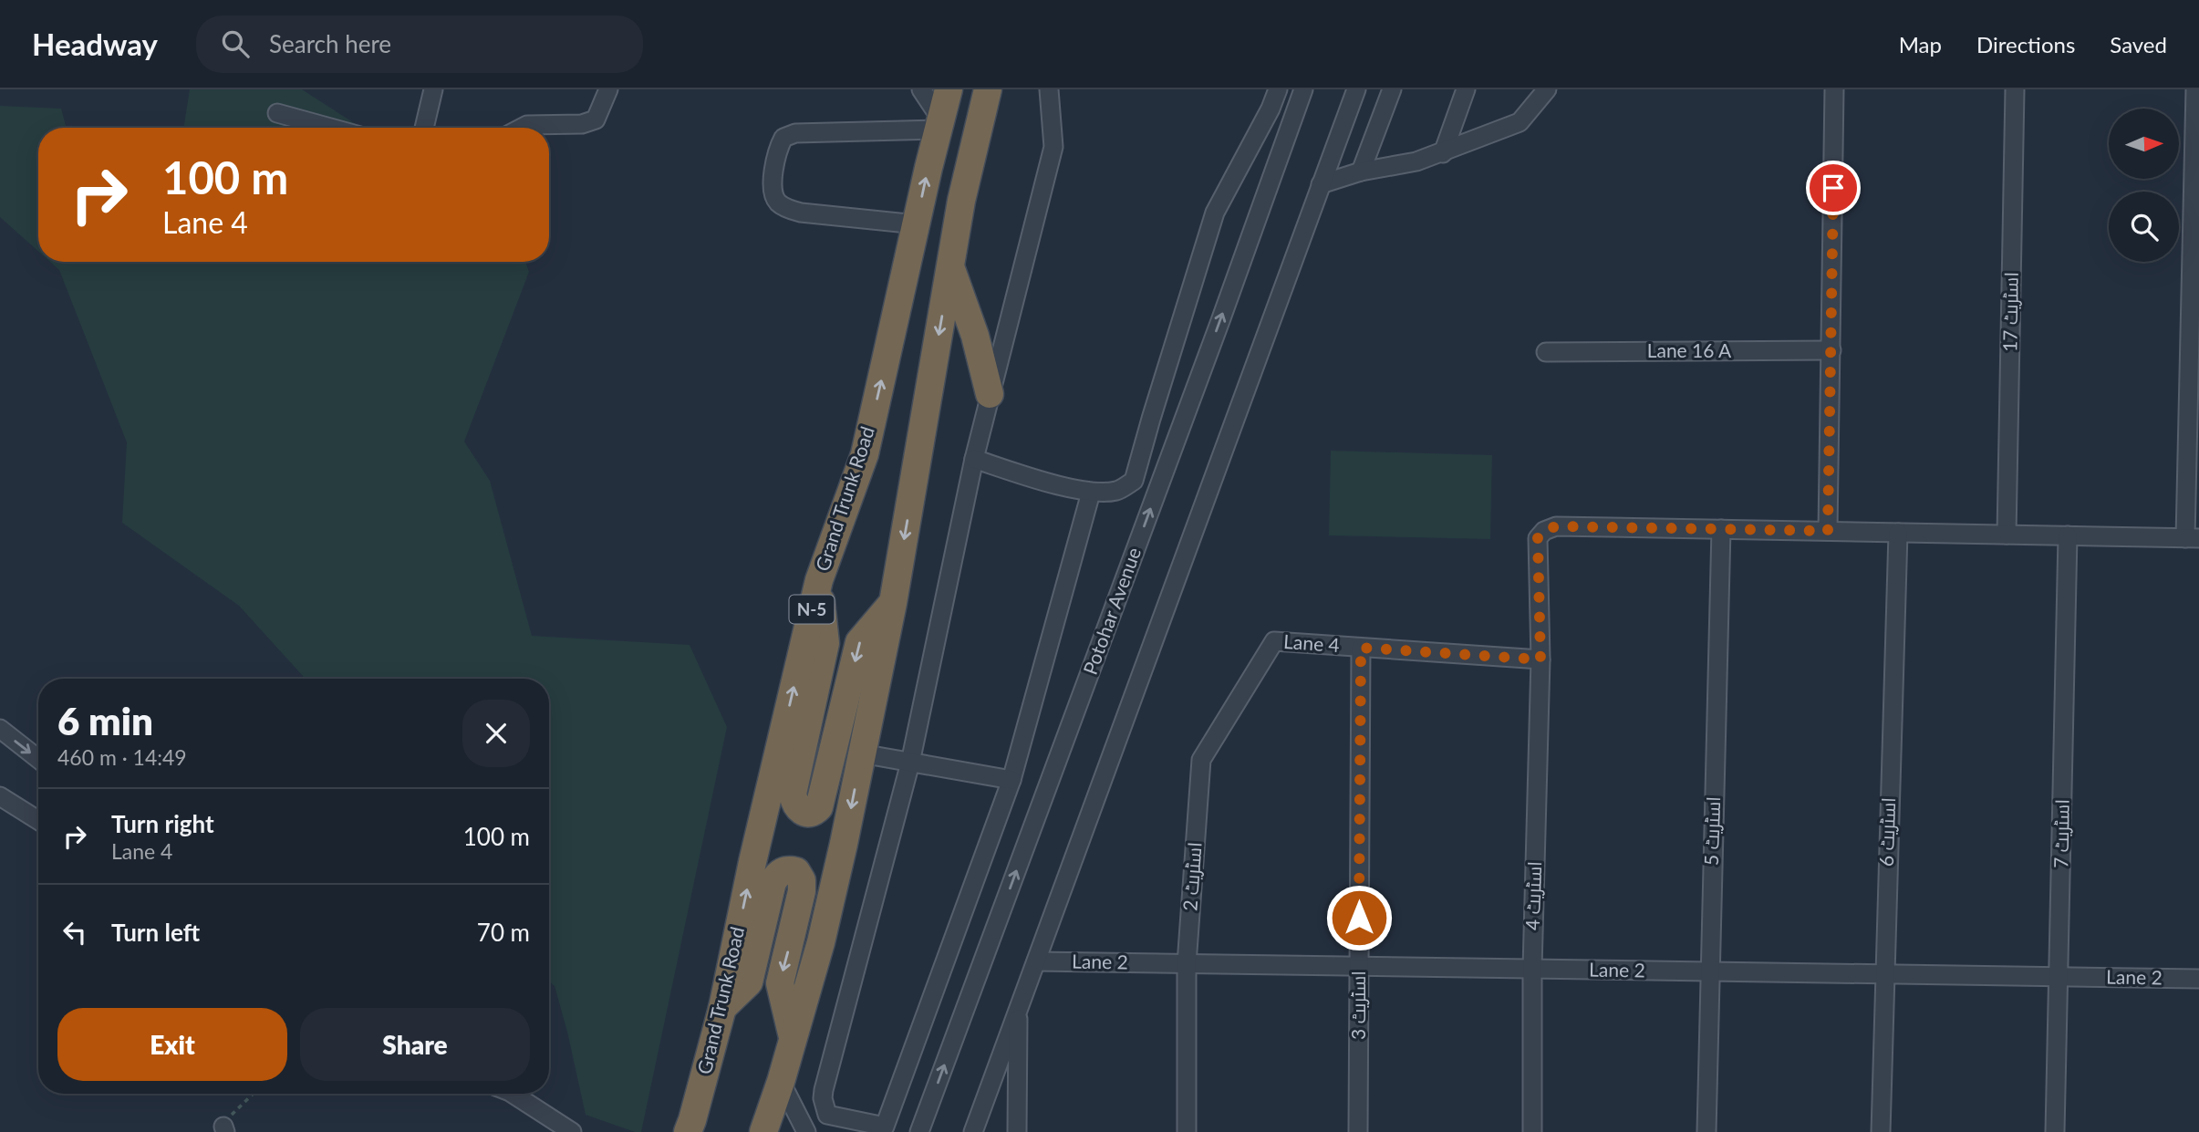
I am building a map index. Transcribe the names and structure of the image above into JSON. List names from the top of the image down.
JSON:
{
  "streets": {
    "highway": ["Grand Trunk Road", "N-5"],
    "street": [
      "اسٹریٹ 17",
      "Lane 16 A",
      "Potohar Avenue",
      "Lane 4",
      "اسٹریٹ 5",
      "اسٹریٹ 6",
      "اسٹریٹ 7",
      "اسٹریٹ 2",
      "اسٹریٹ 4",
      "Lane 2",
      "اسٹریٹ 3"
    ]
  },
  "crossings": [
    ["اسٹریٹ 17", "اسٹریٹ 4"],
    ["Lane 4", "اسٹریٹ 2"],
    ["Lane 4", "اسٹریٹ 4"],
    ["Lane 4", "اسٹریٹ 3"],
    ["اسٹریٹ 5", "اسٹریٹ 4"],
    ["اسٹریٹ 5", "Lane 2"],
    ["اسٹریٹ 6", "اسٹریٹ 4"],
    ["اسٹریٹ 6", "Lane 2"],
    ["اسٹریٹ 7", "اسٹریٹ 4"],
    ["اسٹریٹ 7", "Lane 2"],
    ["اسٹریٹ 2", "Lane 2"],
    ["اسٹریٹ 4", "Lane 2"],
    ["Lane 2", "اسٹریٹ 3"]
  ],
  "north": "right",
  "page": {
    "header": "Headway",
    "search": "Search here",
    "nav": ["Map", "Directions", "Saved"],
    "turn": ["100 m", "Lane 4"],
    "heading": ["6 min", "460 m · 14:49"],
    "list": [
      {
        "name": "Turn right",
        "note": "Lane 4",
        "value": "100 m"
      },
      {
        "name": "Turn left",
        "value": "70 m"
      }
    ],
    "buttons": ["Exit", "Share"]
  }
}
